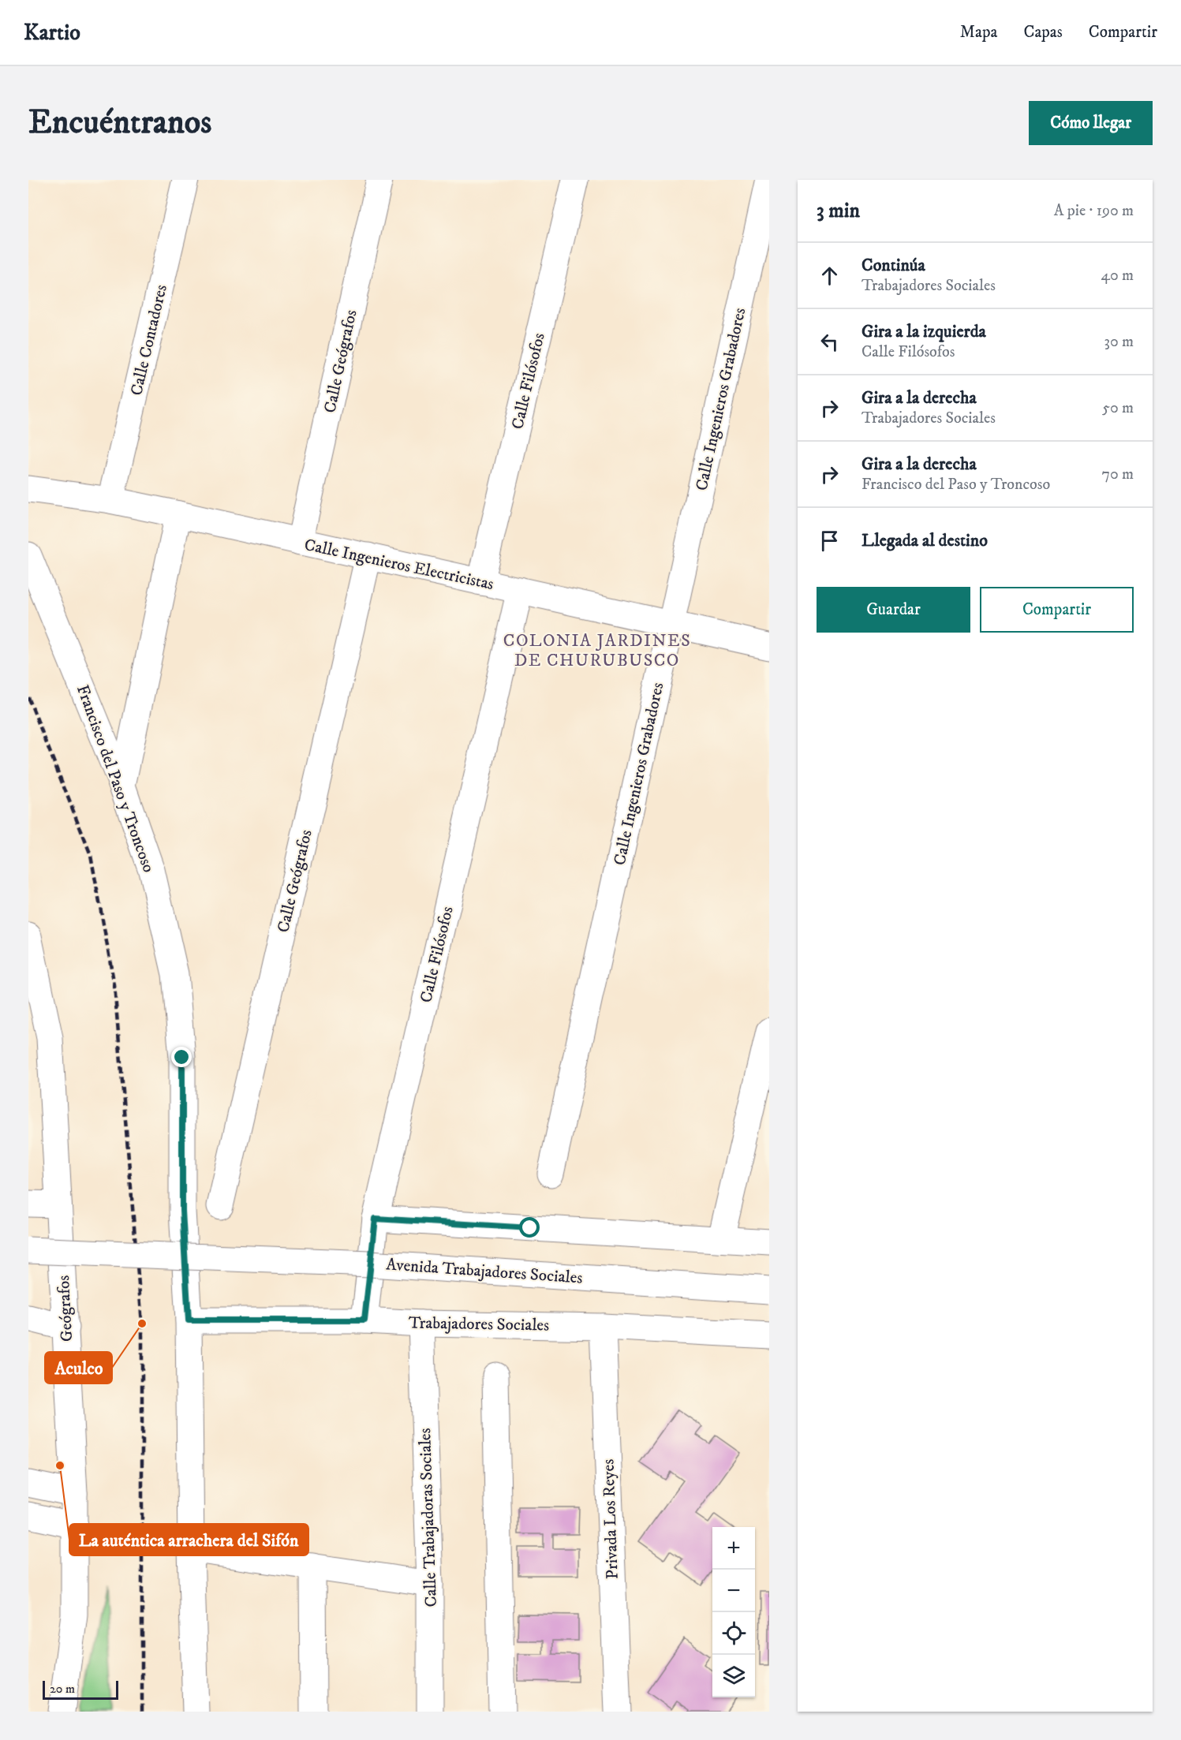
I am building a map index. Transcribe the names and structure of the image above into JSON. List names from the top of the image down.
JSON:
{
  "streets": {
    "street": [
      "Calle Contadores",
      "Calle Geógrafos",
      "Calle Filósofos",
      "Calle Ingenieros Grabadores",
      "Calle Ingenieros Electricistas",
      "Francisco del Paso y Troncoso",
      "Avenida Trabajadores Sociales",
      "Geógrafos",
      "Trabajadores Sociales",
      "Calle Trabajadoras Sociales",
      "Privada Los Reyes"
    ]
  },
  "crossings": [
    ["Calle Contadores", "Calle Ingenieros Electricistas"],
    ["Calle Geógrafos", "Calle Ingenieros Electricistas"],
    ["Calle Filósofos", "Calle Ingenieros Electricistas"],
    ["Calle Filósofos", "Trabajadores Sociales"],
    ["Calle Ingenieros Grabadores", "Calle Ingenieros Electricistas"],
    ["Francisco del Paso y Troncoso", "Trabajadores Sociales"],
    ["Trabajadores Sociales", "Calle Trabajadoras Sociales"],
    ["Trabajadores Sociales", "Privada Los Reyes"]
  ],
  "districts": ["COLONIA JARDINES DE CHURUBUSCO"],
  "places": ["Aculco", "La auténtica arrachera del Sifón"],
  "scale_bar": "20 m",
  "page": {
    "header": "Kartio",
    "nav": ["Mapa", "Capas", "Compartir"],
    "buttons": [
      "Cómo llegar",
      ["Guardar", "Compartir"]
    ],
    "title": "Encuéntranos",
    "heading": ["3 min", "A pie · 190 m"],
    "list": [
      ["Continúa", "Trabajadores Sociales", "40 m"],
      ["Gira a la izquierda", "Calle Filósofos", "30 m"],
      ["Gira a la derecha", "Trabajadores Sociales", "50 m"],
      ["Gira a la derecha", "Francisco del Paso y Troncoso", "70 m"],
      "Llegada al destino"
    ],
    "map_buttons": ["+", "−"],
    "scale": "20 m"
  }
}
